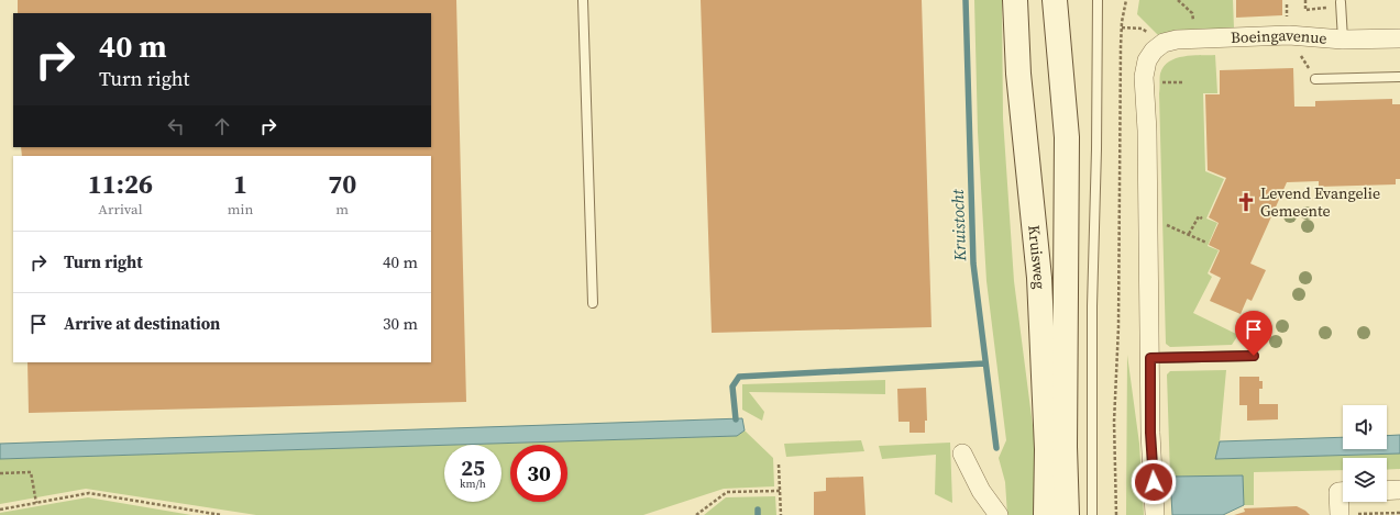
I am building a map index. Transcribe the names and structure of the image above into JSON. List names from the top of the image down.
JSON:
{
  "streets": {
    "main road": ["Kruisweg"],
    "street": ["Boeingavenue"]
  },
  "water": ["Kruistocht"],
  "places": {
    "church": ["Levend Evangelie Gemeente"]
  },
  "page": {
    "turn": ["40 m", "Turn right"],
    "eta": [
      "11:26",
      "Arrival",
      "1",
      "min",
      "70",
      "m"
    ],
    "list": [
      {
        "name": "Turn right",
        "value": "40 m"
      },
      {
        "name": "Arrive at destination",
        "value": "30 m"
      }
    ],
    "speed": "25 km/h",
    "limit": "30"
  }
}
